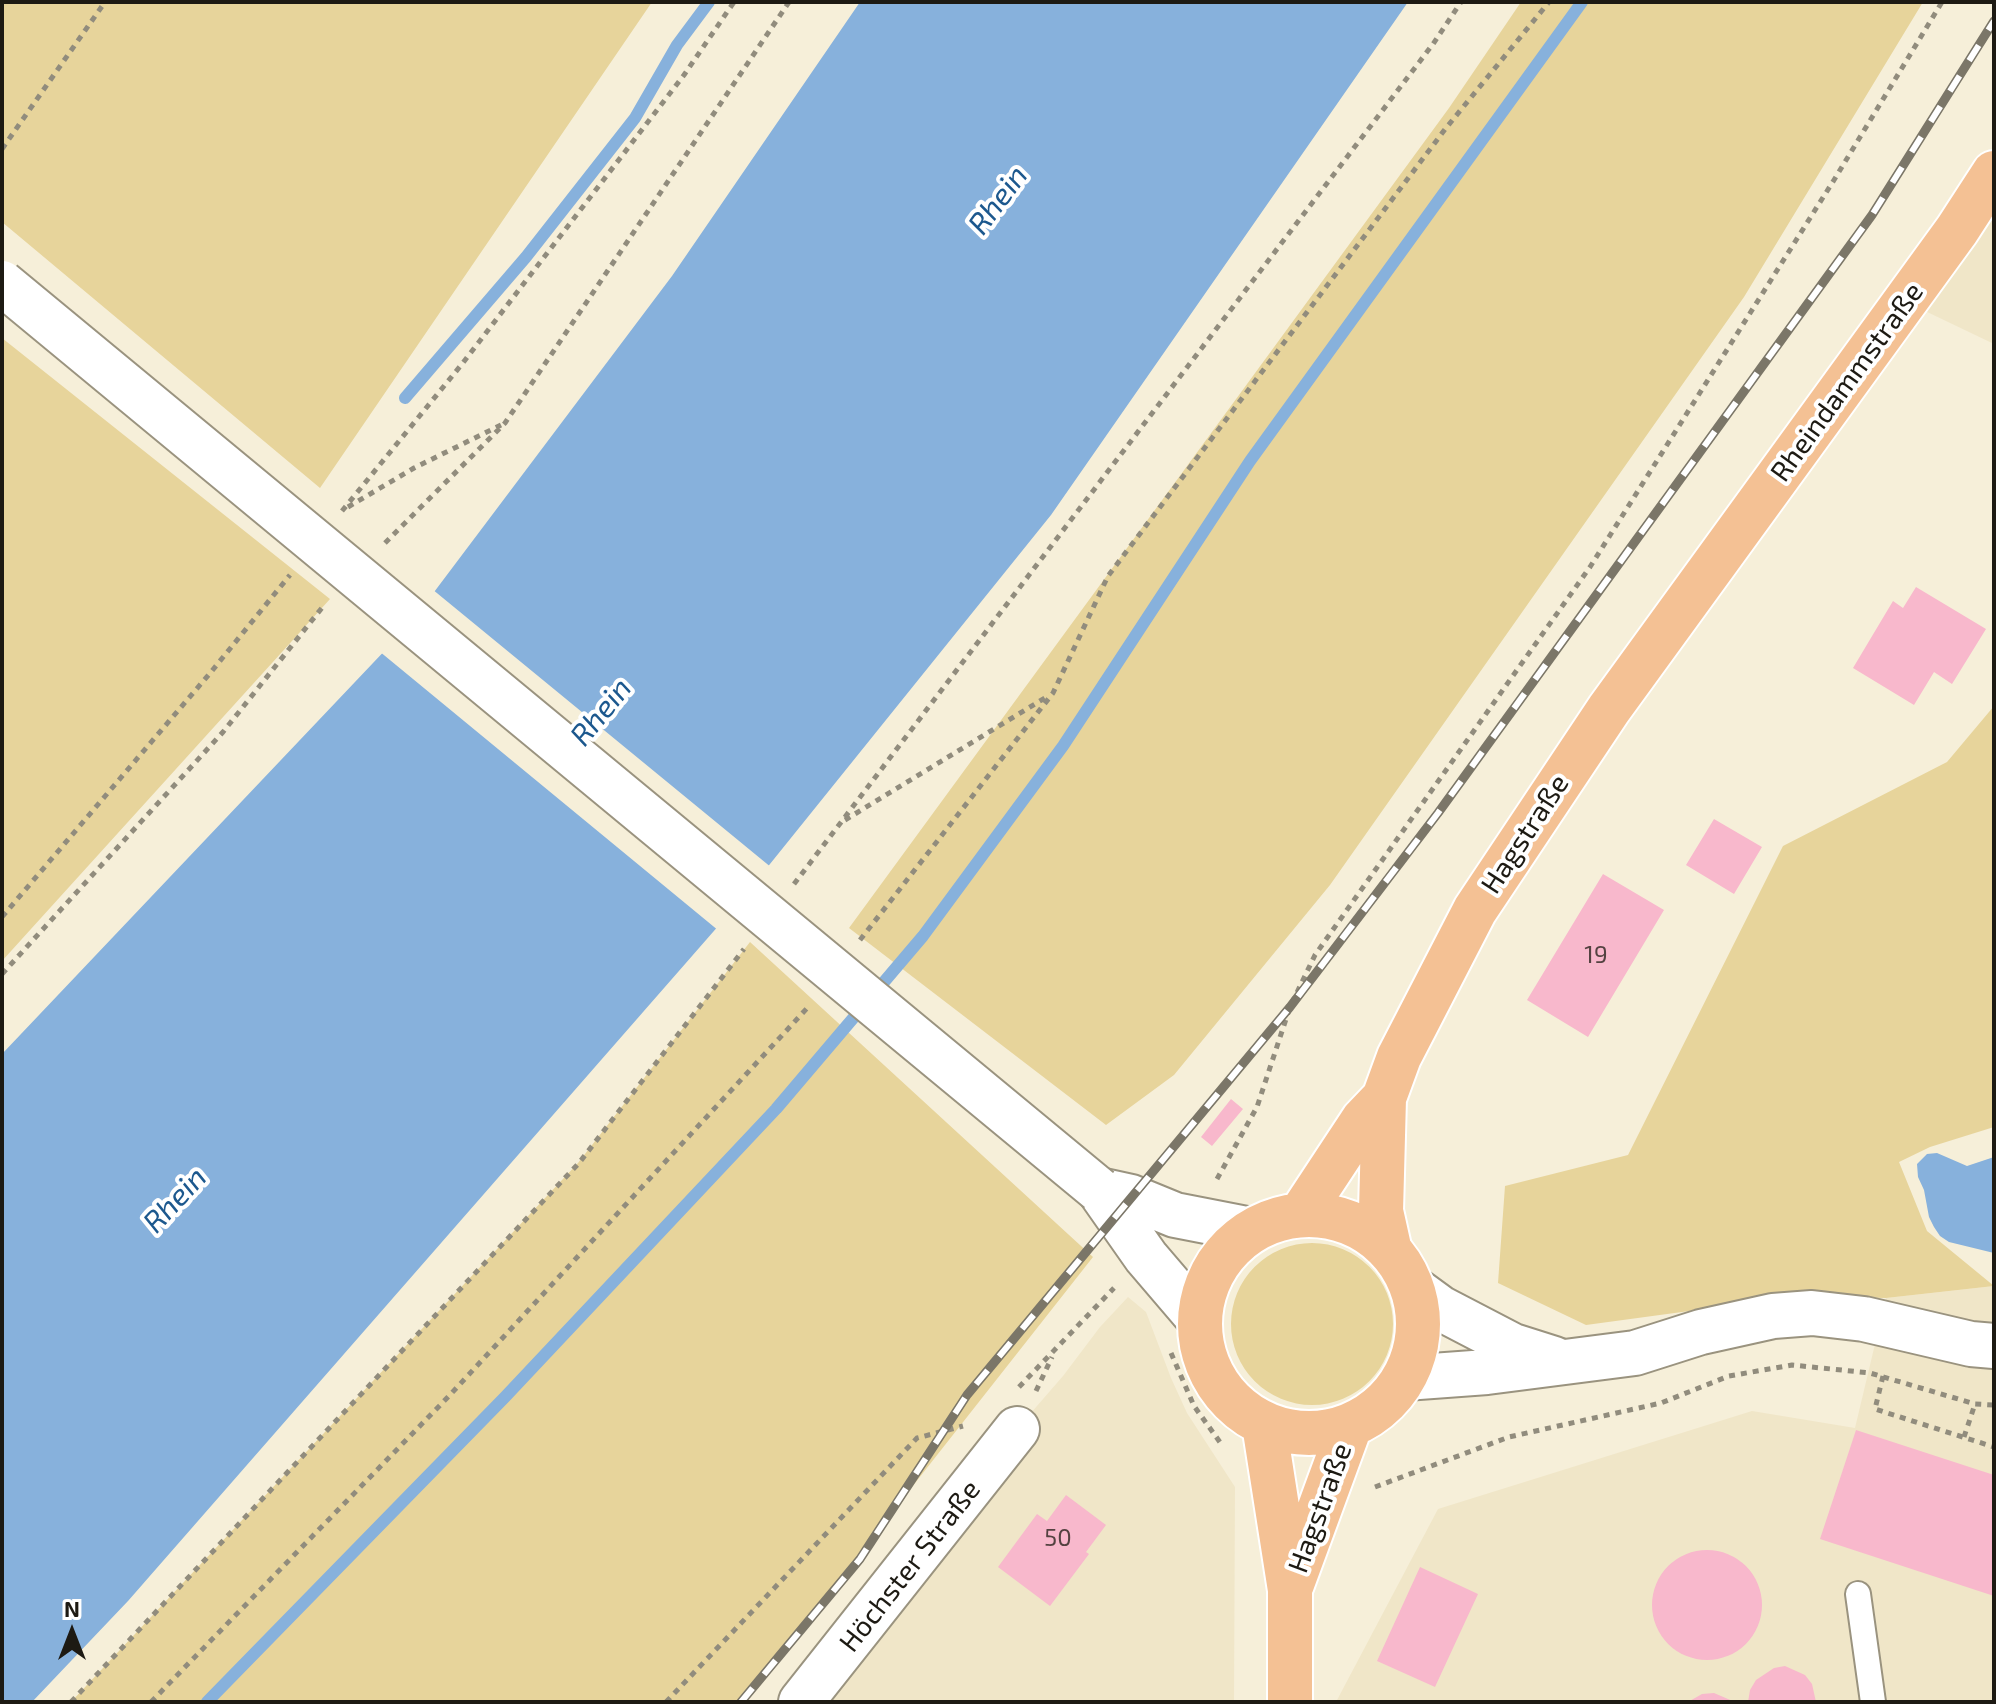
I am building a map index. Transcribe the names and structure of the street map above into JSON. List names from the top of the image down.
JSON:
{
  "streets": {
    "main road": ["Rheindammstraße", "Hagstraße", "Höchster Straße"]
  },
  "crossings": [
    ["Rheindammstraße", "Hagstraße"]
  ],
  "water": ["Rhein"],
  "house_numbers": ["19", "50"],
  "north": "top"
}
